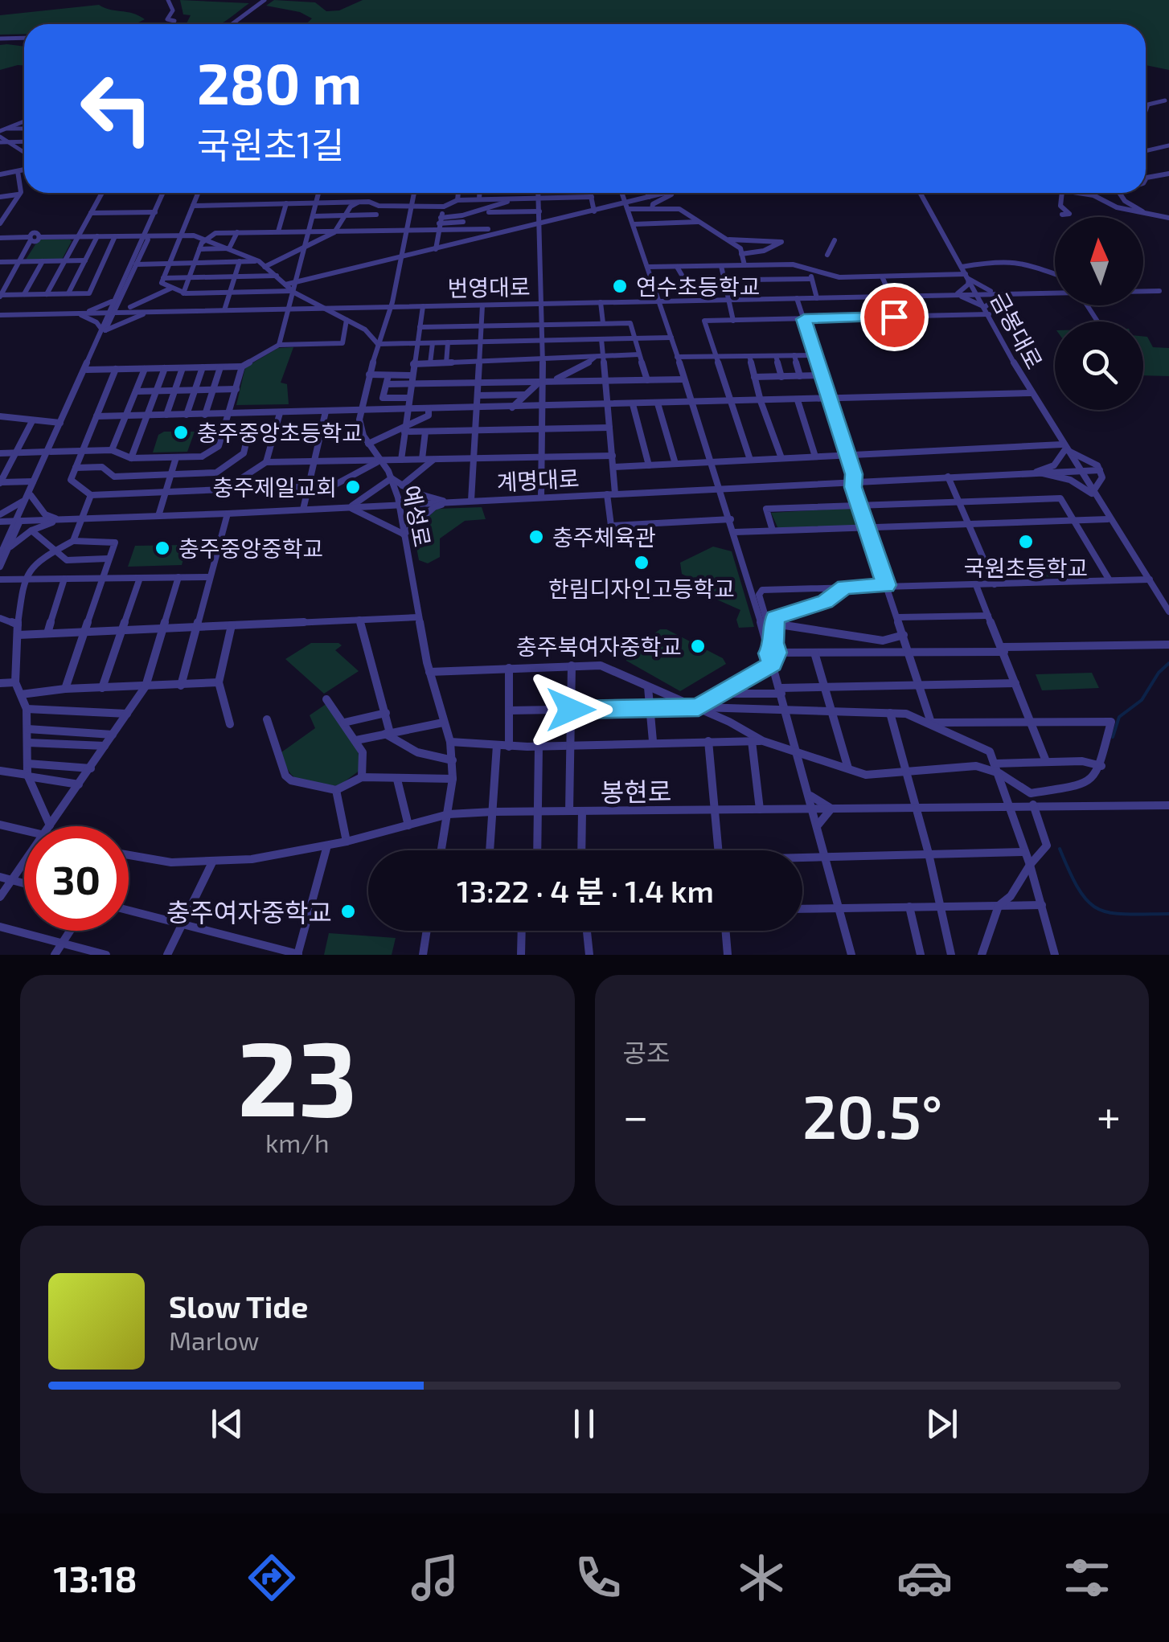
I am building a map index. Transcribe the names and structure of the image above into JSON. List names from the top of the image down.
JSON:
{
  "streets": {
    "street": [
      "번영대로",
      "금봉대로",
      "계명대로",
      "예성로",
      "봉현로"
    ]
  },
  "crossings": [
    ["번영대로", "금봉대로"],
    ["번영대로", "예성로"],
    ["금봉대로", "계명대로"],
    ["계명대로", "예성로"],
    ["예성로", "봉현로"]
  ],
  "places": [
    "연수초등학교",
    "충주중앙초등학교",
    "충주제일교회",
    "충주체육관",
    "국원초등학교",
    "충주중앙중학교",
    "한림디자인고등학교",
    "충주북여자중학교",
    "충주여자중학교"
  ],
  "north": "top",
  "page": {
    "turn": ["280 m", "국원초1길"],
    "limit": "30",
    "trip": "13:22 · 4 분 · 1.4 km",
    "tile": [
      ["23", "km/h"],
      "공조"
    ],
    "heat": ["−", "20.5°", "+"],
    "song": ["Slow Tide", "Marlow"],
    "tabs": "13:18"
  }
}
